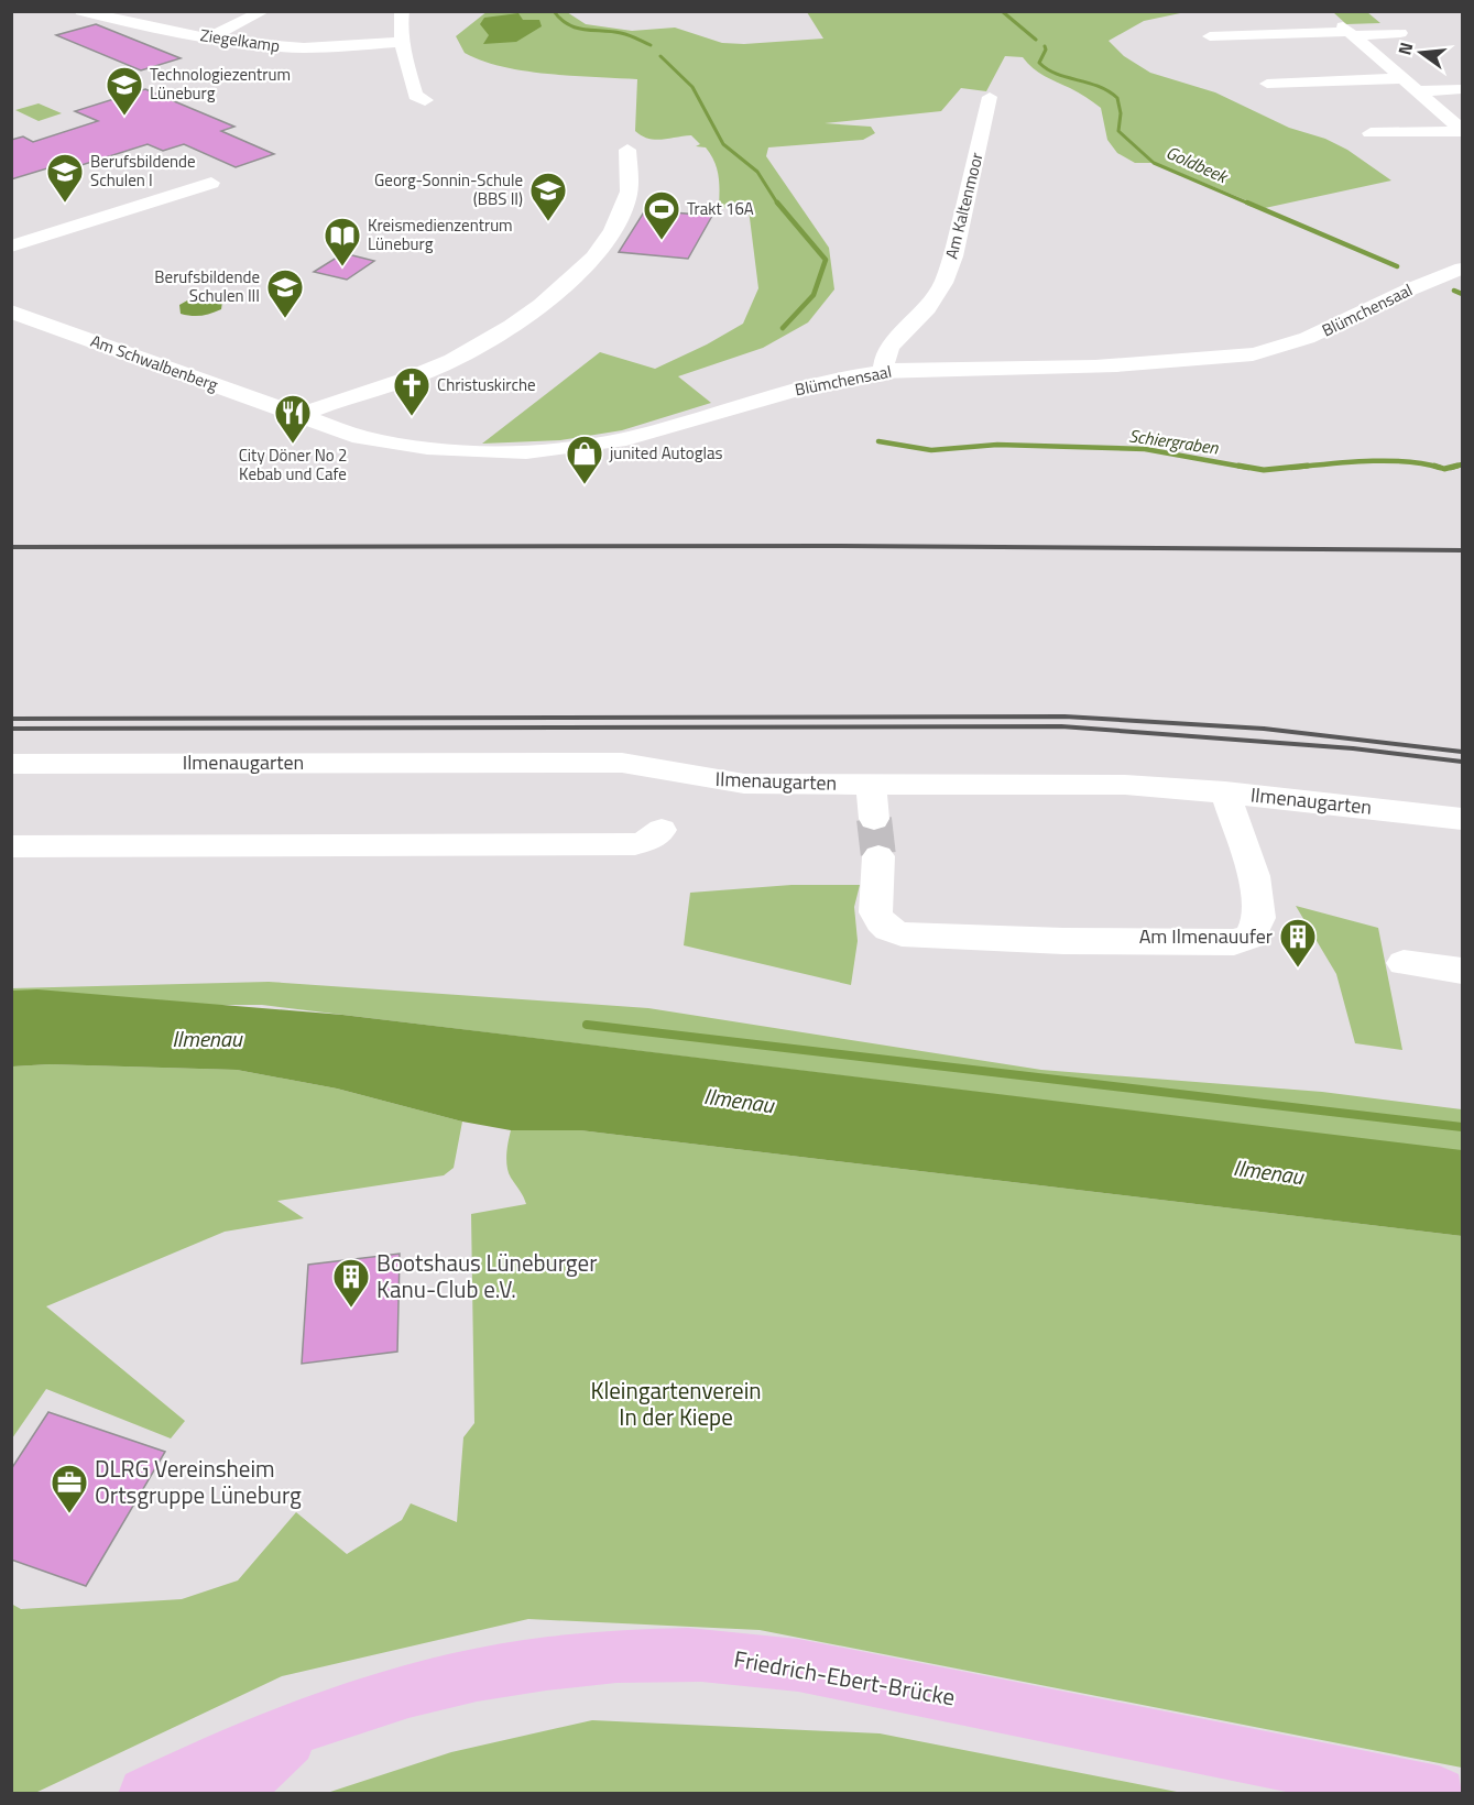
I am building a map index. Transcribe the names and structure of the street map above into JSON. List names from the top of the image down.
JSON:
{
  "streets": {
    "main road": ["Friedrich-Ebert-Brücke"],
    "street": [
      "Ziegelkamp",
      "Am Kaltenmoor",
      "Blümchensaal",
      "Am Schwalbenberg",
      "Ilmenaugarten"
    ]
  },
  "crossings": [
    ["Am Kaltenmoor", "Blümchensaal"],
    ["Blümchensaal", "Am Schwalbenberg"]
  ],
  "water": ["Goldbeek", "Schiergraben", "Ilmenau"],
  "parks": ["Kleingartenverein In der Kiepe"],
  "places": {
    "school or university": [
      "Technologiezentrum Lüneburg",
      "Berufsbildende Schulen I",
      "Georg-Sonnin-Schule (BBS II)",
      "Berufsbildende Schulen III"
    ],
    "sports": ["Trakt 16A"],
    "library": ["Kreismedienzentrum Lüneburg"],
    "church": ["Christuskirche"],
    "restaurant": ["City Döner No 2 Kebab und Cafe"],
    "shop": ["junited Autoglas"],
    "building": ["Am Ilmenauufer", "Bootshaus Lüneburger Kanu-Club e.V."],
    "office": ["DLRG Vereinsheim Ortsgruppe Lüneburg"]
  },
  "north": "left"
}
